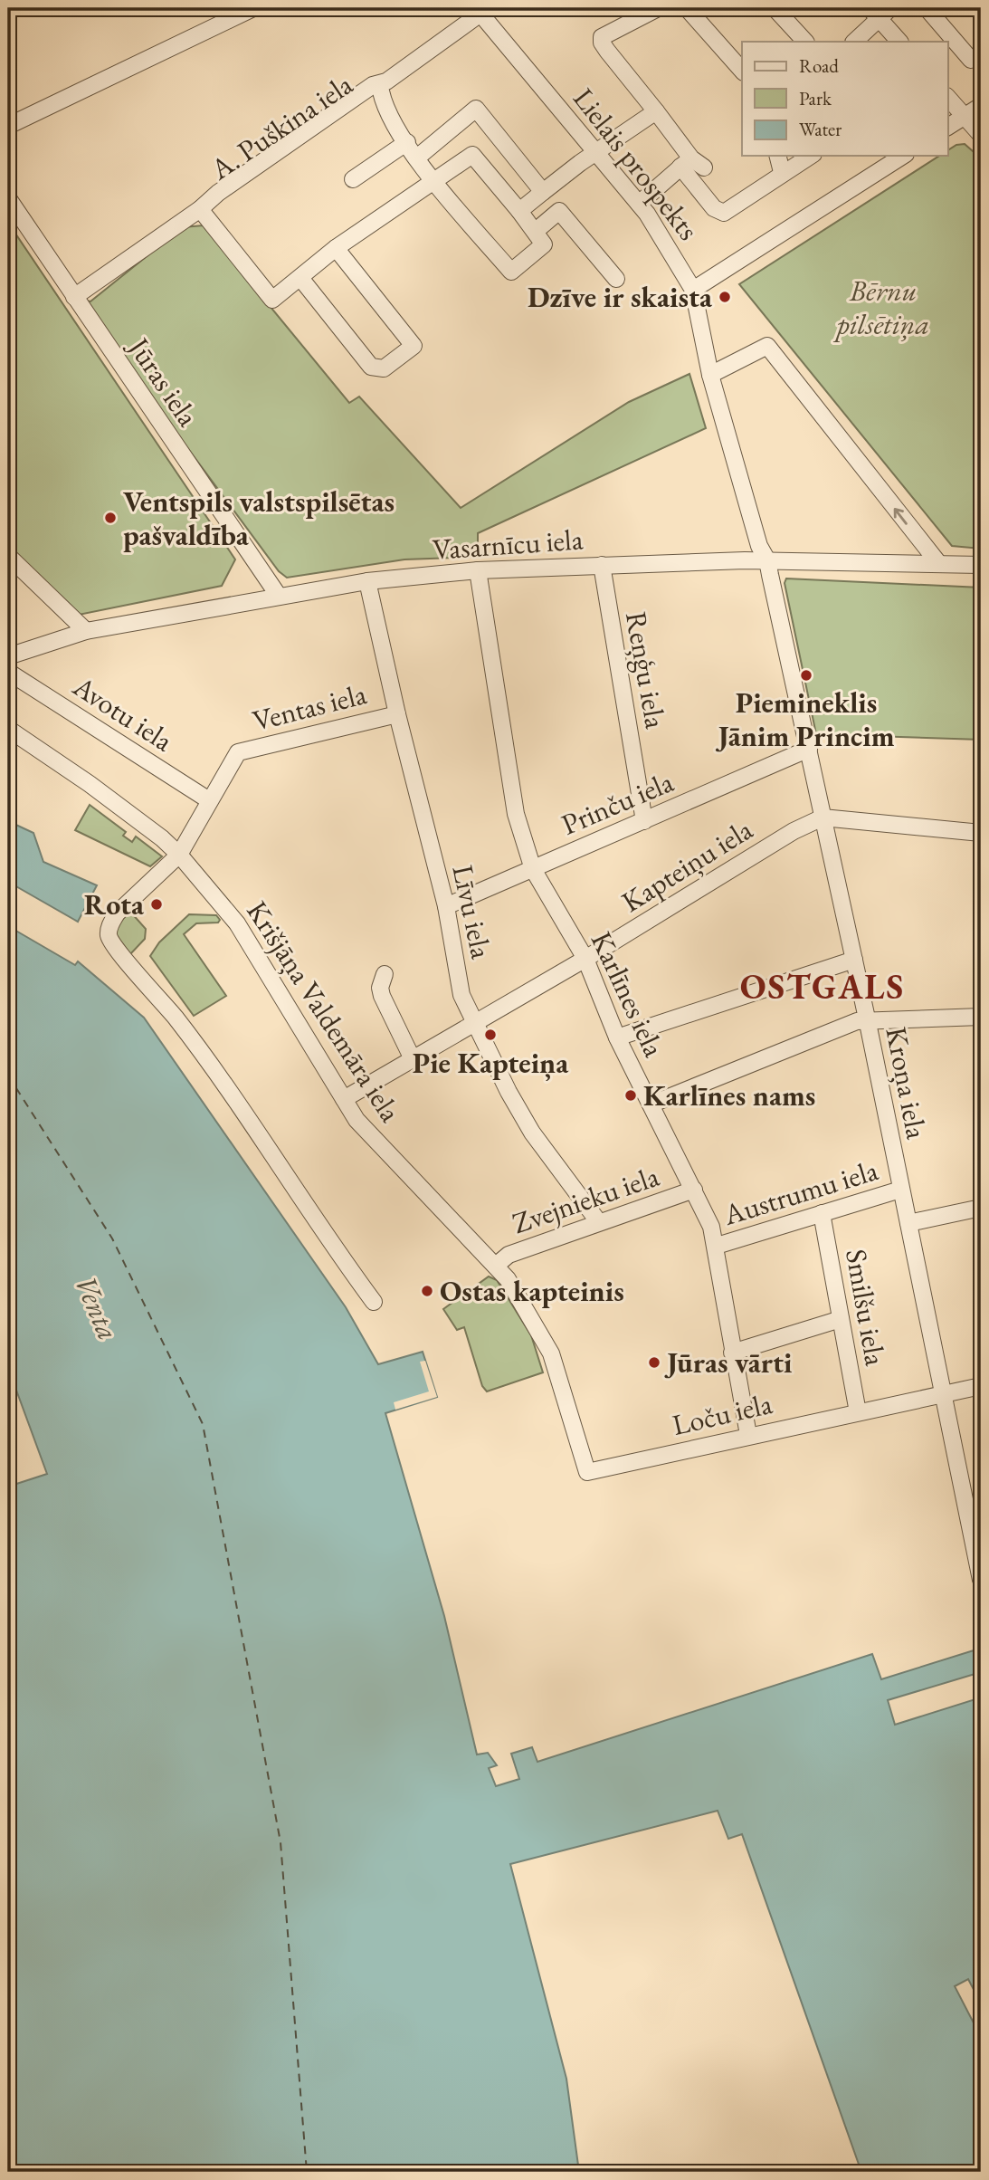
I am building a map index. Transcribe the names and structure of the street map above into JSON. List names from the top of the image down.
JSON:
{
  "streets": {
    "street": [
      "A. Puškina iela",
      "Lielais prospekts",
      "Jūras iela",
      "Vasarnīcu iela",
      "Reņģu iela",
      "Ventas iela",
      "Avotu iela",
      "Prinču iela",
      "Kapteiņu iela",
      "Līvu iela",
      "Karlīnes iela",
      "Krišjāņa Valdemāra iela",
      "Kroņa iela",
      "Austrumu iela",
      "Zvejnieku iela",
      "Smilšu iela",
      "Loču iela"
    ]
  },
  "crossings": [
    ["A. Puškina iela", "Lielais prospekts"],
    ["A. Puškina iela", "Jūras iela"],
    ["Lielais prospekts", "Vasarnīcu iela"],
    ["Lielais prospekts", "Kroņa iela"],
    ["Jūras iela", "Vasarnīcu iela"],
    ["Vasarnīcu iela", "Reņģu iela"],
    ["Vasarnīcu iela", "Līvu iela"],
    ["Vasarnīcu iela", "Karlīnes iela"],
    ["Vasarnīcu iela", "Kroņa iela"],
    ["Reņģu iela", "Prinču iela"],
    ["Ventas iela", "Avotu iela"],
    ["Ventas iela", "Līvu iela"],
    ["Ventas iela", "Krišjāņa Valdemāra iela"],
    ["Prinču iela", "Līvu iela"],
    ["Prinču iela", "Karlīnes iela"],
    ["Prinču iela", "Kroņa iela"],
    ["Kapteiņu iela", "Līvu iela"],
    ["Kapteiņu iela", "Karlīnes iela"],
    ["Kapteiņu iela", "Krišjāņa Valdemāra iela"],
    ["Kapteiņu iela", "Kroņa iela"],
    ["Līvu iela", "Zvejnieku iela"],
    ["Karlīnes iela", "Austrumu iela"],
    ["Karlīnes iela", "Zvejnieku iela"],
    ["Karlīnes iela", "Loču iela"],
    ["Krišjāņa Valdemāra iela", "Zvejnieku iela"],
    ["Krišjāņa Valdemāra iela", "Loču iela"],
    ["Kroņa iela", "Austrumu iela"],
    ["Kroņa iela", "Loču iela"],
    ["Austrumu iela", "Smilšu iela"],
    ["Smilšu iela", "Loču iela"]
  ],
  "districts": ["OSTGALS"],
  "water": ["Venta"],
  "parks": ["Bērnu pilsētiņa"],
  "places": [
    "Dzīve ir skaista",
    "Ventspils valstspilsētas pašvaldība",
    "Piemineklis Jānim Princim",
    "Rota",
    "Pie Kapteiņa",
    "Karlīnes nams",
    "Ostas kapteinis",
    "Jūras vārti"
  ],
  "legend": ["Road", "Park", "Water"]
}
